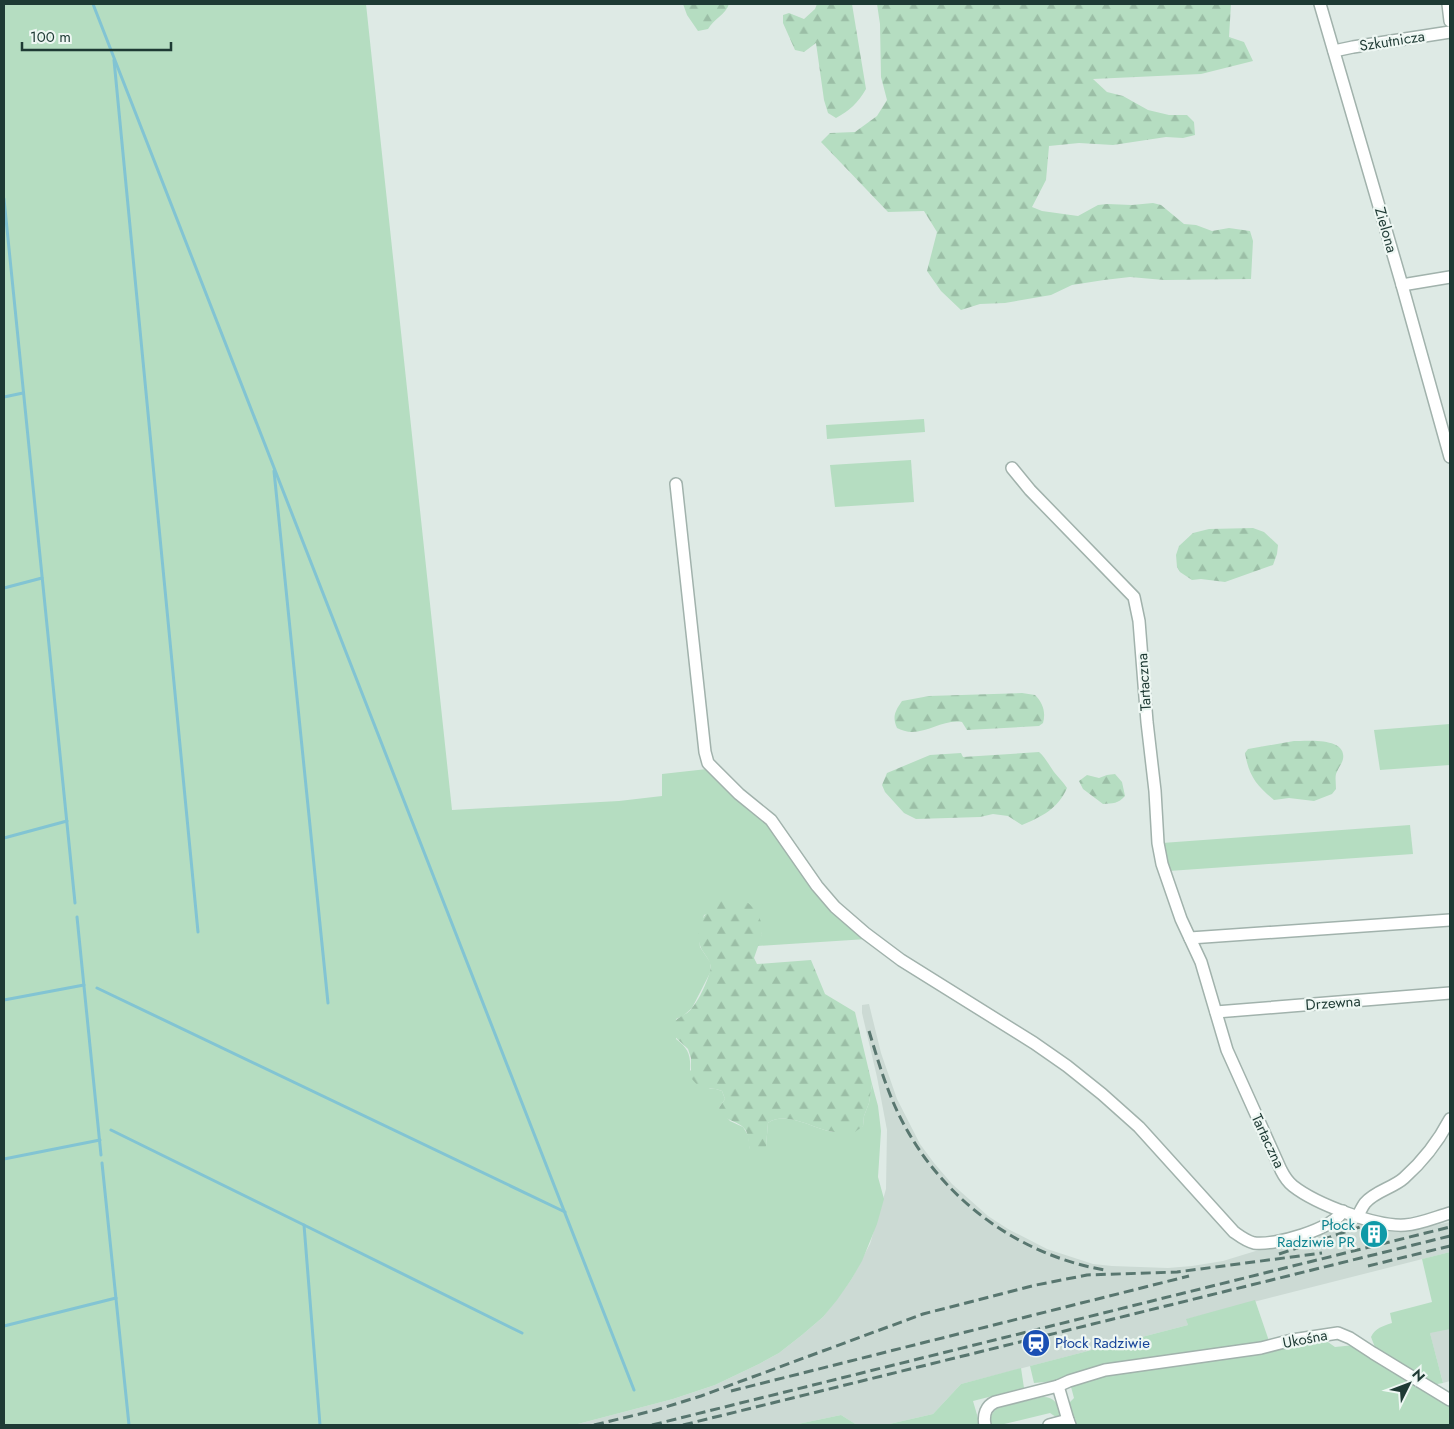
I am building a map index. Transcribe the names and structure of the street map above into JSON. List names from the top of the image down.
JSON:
{
  "streets": {
    "street": [
      "Szkutnicza",
      "Zielona",
      "Tartaczna",
      "Drzewna",
      "Ukośna"
    ]
  },
  "crossings": [
    ["Szkutnicza", "Zielona"],
    ["Tartaczna", "Drzewna"]
  ],
  "places": {
    "building": ["Płock Radziwie PR"],
    "station": ["Płock Radziwie"]
  },
  "scale_bar": "100 m",
  "north": "top right"
}
